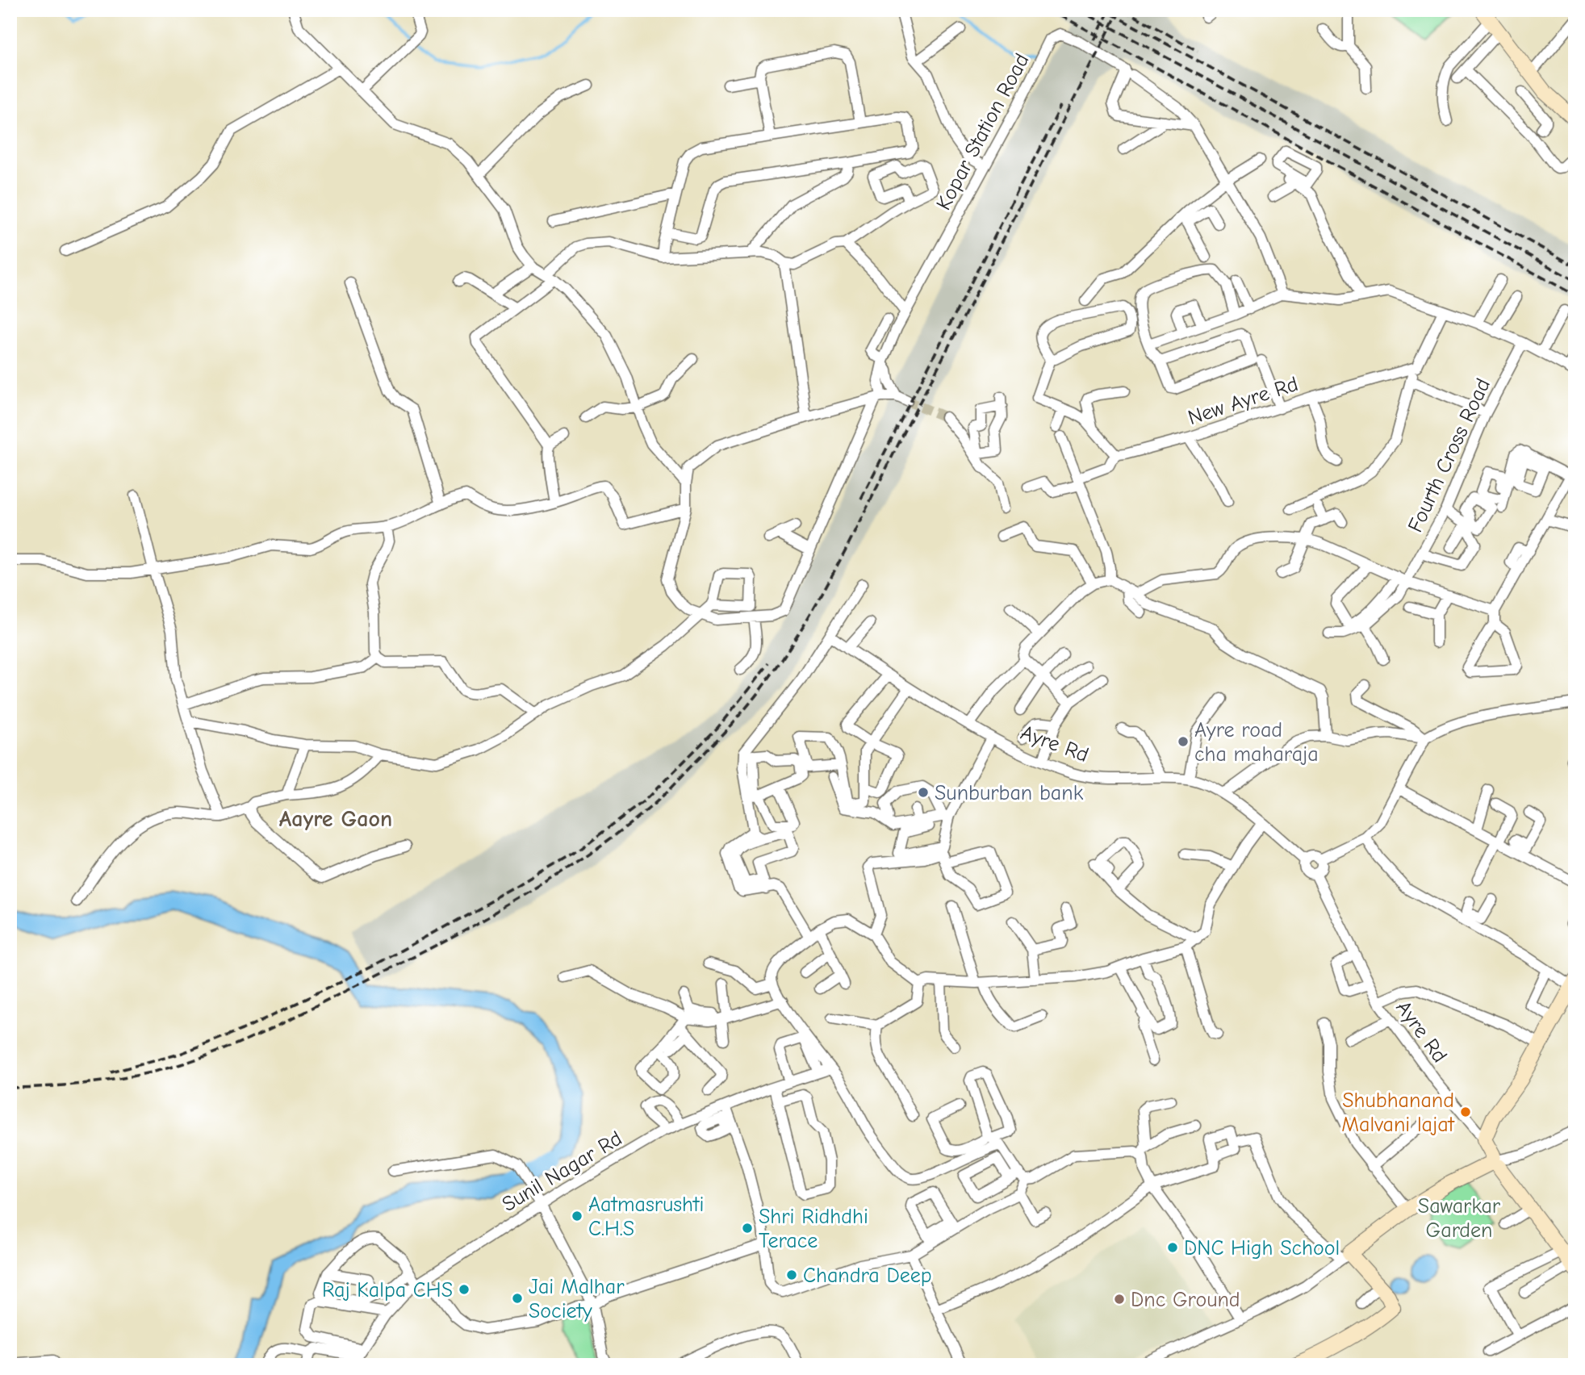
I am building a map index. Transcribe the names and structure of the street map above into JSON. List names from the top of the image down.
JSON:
{
  "streets": {
    "street": [
      "Kopar Station Road",
      "New Ayre Rd",
      "Fourth Cross Road",
      "Ayre Rd",
      "Sunil Nagar Rd"
    ]
  },
  "districts": ["Aayre Gaon"],
  "parks": ["Sawarkar Garden"],
  "places": [
    "Ayre road cha maharaja",
    "Sunburban bank",
    "Shubhanand Malvani lajat",
    "Aatmasrushti C.H.S",
    "Shri Ridhdhi Terace",
    "DNC High School",
    "Chandra Deep",
    "Raj Kalpa CHS",
    "Jai Malhar Society",
    "Dnc Ground"
  ]
}
